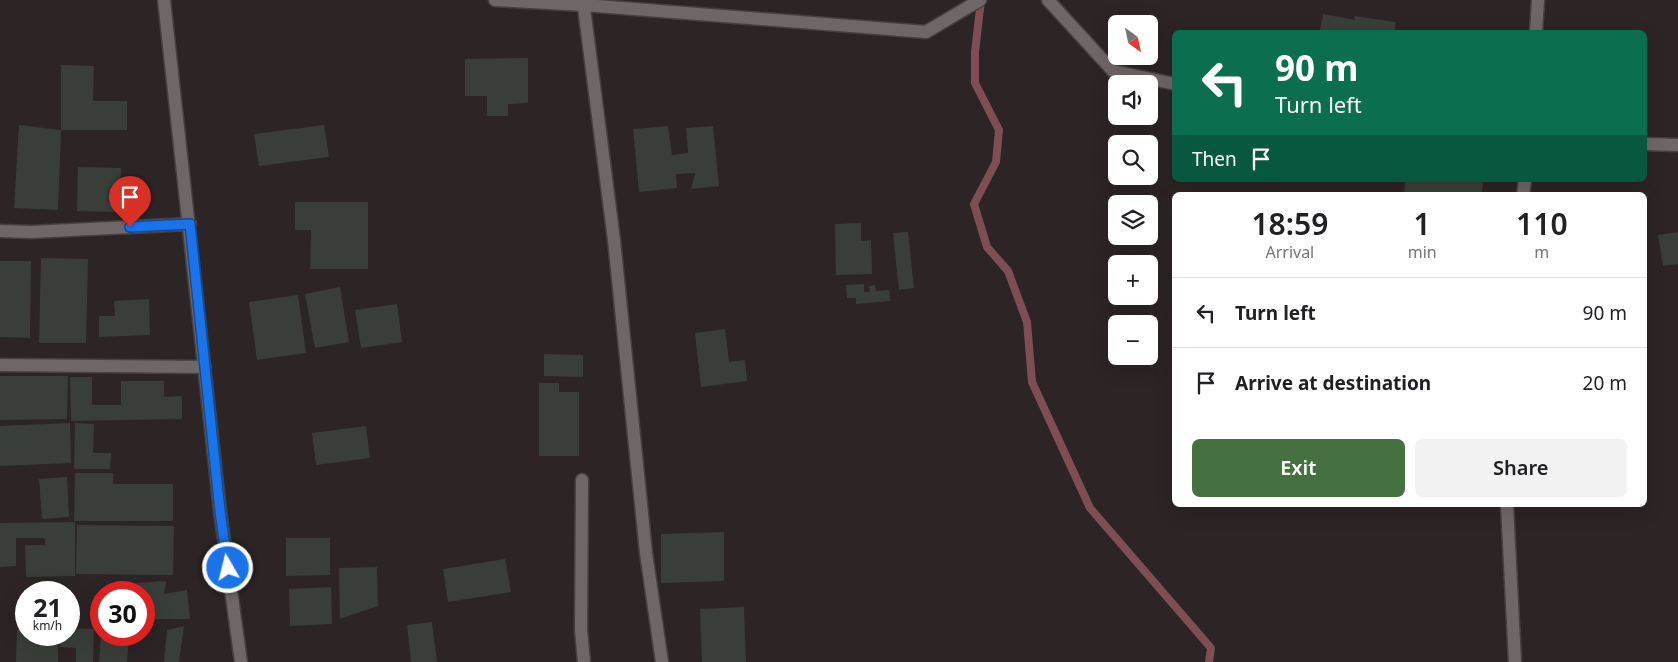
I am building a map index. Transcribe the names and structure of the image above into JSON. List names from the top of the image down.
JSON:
{
  "north": "bottom right",
  "page": {
    "map_buttons": ["+", "−"],
    "turn": ["90 m", "Turn left"],
    "then": "Then",
    "eta": [
      "18:59",
      "Arrival",
      "1",
      "min",
      "110",
      "m"
    ],
    "list": [
      {
        "name": "Turn left",
        "value": "90 m"
      },
      {
        "name": "Arrive at destination",
        "value": "20 m"
      }
    ],
    "buttons": ["Exit", "Share"],
    "speed": "21 km/h",
    "limit": "30"
  }
}
